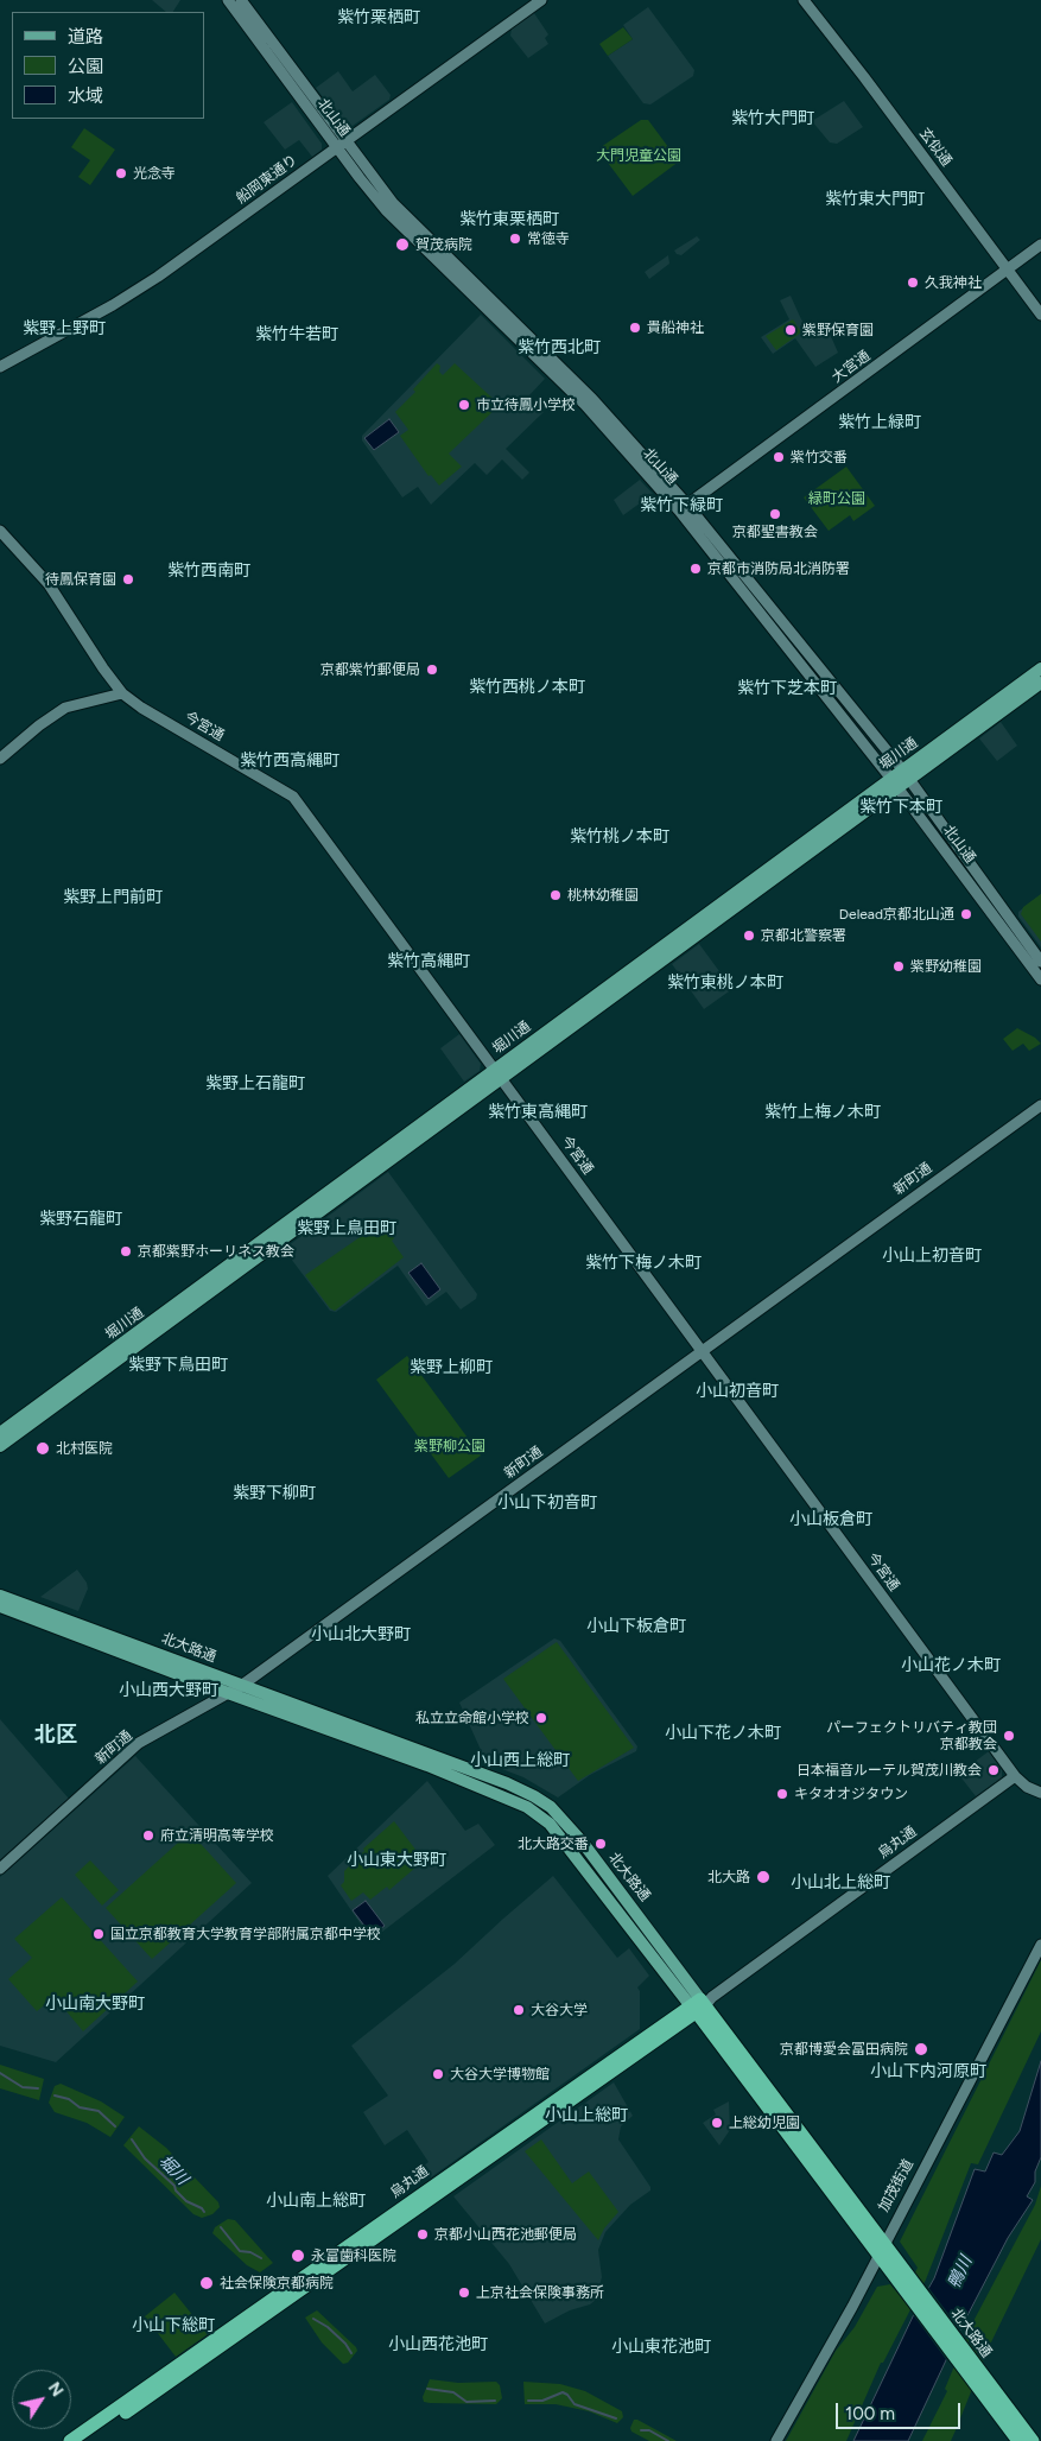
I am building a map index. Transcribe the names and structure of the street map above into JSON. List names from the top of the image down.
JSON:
{
  "streets": {
    "highway": ["北大路通", "烏丸通"],
    "main road": ["堀川通"],
    "street": [
      "北山通",
      "玄似通",
      "船岡東通り",
      "大宮通",
      "今宮通",
      "新町通",
      "加茂街道"
    ]
  },
  "crossings": [
    ["北山通", "船岡東通り"],
    ["北山通", "大宮通"],
    ["北山通", "堀川通"],
    ["玄似通", "大宮通"],
    ["今宮通", "堀川通"],
    ["今宮通", "新町通"],
    ["今宮通", "烏丸通"],
    ["新町通", "北大路通"],
    ["北大路通", "烏丸通"],
    ["北大路通", "加茂街道"]
  ],
  "districts": [
    "紫竹栗栖町",
    "紫竹大門町",
    "紫竹東大門町",
    "紫竹東栗栖町",
    "紫野上野町",
    "紫竹牛若町",
    "紫竹西北町",
    "紫竹上緑町",
    "紫竹下緑町",
    "紫竹西南町",
    "紫竹西桃ノ本町",
    "紫竹下芝本町",
    "紫竹西高縄町",
    "紫竹下本町",
    "紫竹桃ノ本町",
    "紫野上門前町",
    "紫竹高縄町",
    "紫竹東桃ノ本町",
    "紫野上石龍町",
    "紫竹東高縄町",
    "紫竹上梅ノ木町",
    "紫野石龍町",
    "紫野上鳥田町",
    "小山上初音町",
    "紫竹下梅ノ木町",
    "紫野下鳥田町",
    "紫野上柳町",
    "小山初音町",
    "紫野下柳町",
    "小山下初音町",
    "小山板倉町",
    "小山下板倉町",
    "小山北大野町",
    "小山花ノ木町",
    "小山西大野町",
    "小山下花ノ木町",
    "北区",
    "小山西上総町",
    "小山東大野町",
    "小山北上総町",
    "小山南大野町",
    "小山下内河原町",
    "小山上総町",
    "小山南上総町",
    "小山下総町",
    "小山西花池町",
    "小山東花池町"
  ],
  "water": ["堀川", "鴨川"],
  "parks": ["大門児童公園", "緑町公園", "紫野柳公園"],
  "places": [
    "光念寺",
    "常徳寺",
    "賀茂病院",
    "久我神社",
    "貴船神社",
    "紫野保育園",
    "市立待鳳小学校",
    "紫竹交番",
    "京都聖書教会",
    "京都市消防局北消防署",
    "待鳳保育園",
    "京都紫竹郵便局",
    "桃林幼稚園",
    "Delead京都北山通",
    "京都北警察署",
    "紫野幼稚園",
    "京都紫野ホーリネス教会",
    "北村医院",
    "私立立命館小学校",
    "パーフェクトリバティ教団 京都教会",
    "日本福音ルーテル賀茂川教会",
    "キタオオジタウン",
    "府立清明高等学校",
    "北大路交番",
    "北大路",
    "国立京都教育大学教育学部附属京都中学校",
    "大谷大学",
    "京都博愛会冨田病院",
    "大谷大学博物館",
    "上総幼児園",
    "京都小山西花池郵便局",
    "永富歯科医院",
    "社会保険京都病院",
    "上京社会保険事務所"
  ],
  "legend": ["道路", "公園", "水域"],
  "scale_bar": "100 m",
  "north": "top right"
}
